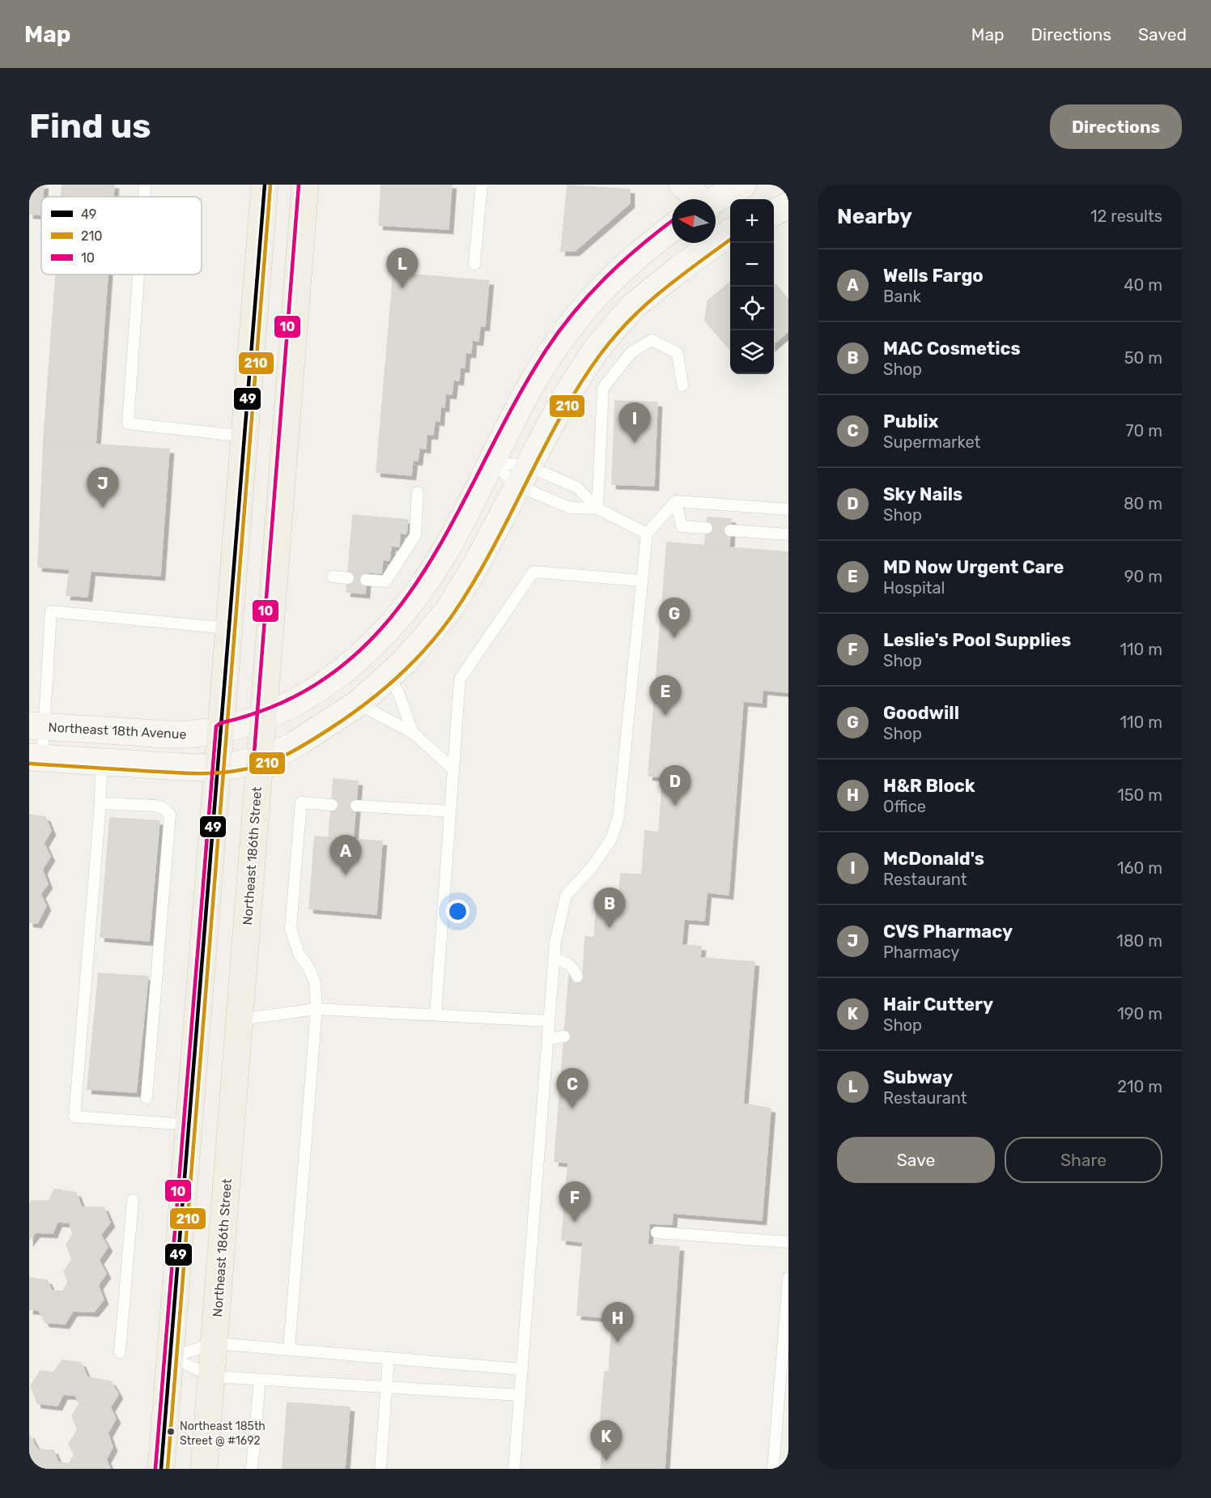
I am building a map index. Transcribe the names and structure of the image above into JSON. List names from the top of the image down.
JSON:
{
  "streets": {
    "main road": ["Northeast 186th Street"],
    "street": ["Northeast 18th Avenue"]
  },
  "crossings": [
    ["Northeast 18th Avenue", "Northeast 186th Street"]
  ],
  "places": ["Northeast 185th Street @ #1692"],
  "lines": ["transit line 49", "transit line 10", "transit line 210"],
  "legend": ["49", "210", "10"],
  "north": "left",
  "page": {
    "header": "Map",
    "nav": ["Map", "Directions", "Saved"],
    "buttons": [
      "Directions",
      ["Save", "Share"]
    ],
    "title": "Find us",
    "heading": ["Nearby", "12 results"],
    "map_buttons": ["+", "−"],
    "pins": [
      "L",
      "I",
      "J",
      "G",
      "E",
      "D",
      "A",
      "B",
      "C",
      "F",
      "H",
      "K"
    ],
    "list": [
      {
        "mark": "A",
        "name": "Wells Fargo",
        "note": "Bank",
        "value": "40 m"
      },
      {
        "mark": "B",
        "name": "MAC Cosmetics",
        "note": "Shop",
        "value": "50 m"
      },
      {
        "mark": "C",
        "name": "Publix",
        "note": "Supermarket",
        "value": "70 m"
      },
      {
        "mark": "D",
        "name": "Sky Nails",
        "note": "Shop",
        "value": "80 m"
      },
      {
        "mark": "E",
        "name": "MD Now Urgent Care",
        "note": "Hospital",
        "value": "90 m"
      },
      {
        "mark": "F",
        "name": "Leslie's Pool Supplies",
        "note": "Shop",
        "value": "110 m"
      },
      {
        "mark": "G",
        "name": "Goodwill",
        "note": "Shop",
        "value": "110 m"
      },
      {
        "mark": "H",
        "name": "H&R Block",
        "note": "Office",
        "value": "150 m"
      },
      {
        "mark": "I",
        "name": "McDonald's",
        "note": "Restaurant",
        "value": "160 m"
      },
      {
        "mark": "J",
        "name": "CVS Pharmacy",
        "note": "Pharmacy",
        "value": "180 m"
      },
      {
        "mark": "K",
        "name": "Hair Cuttery",
        "note": "Shop",
        "value": "190 m"
      },
      {
        "mark": "L",
        "name": "Subway",
        "note": "Restaurant",
        "value": "210 m"
      }
    ]
  }
}
